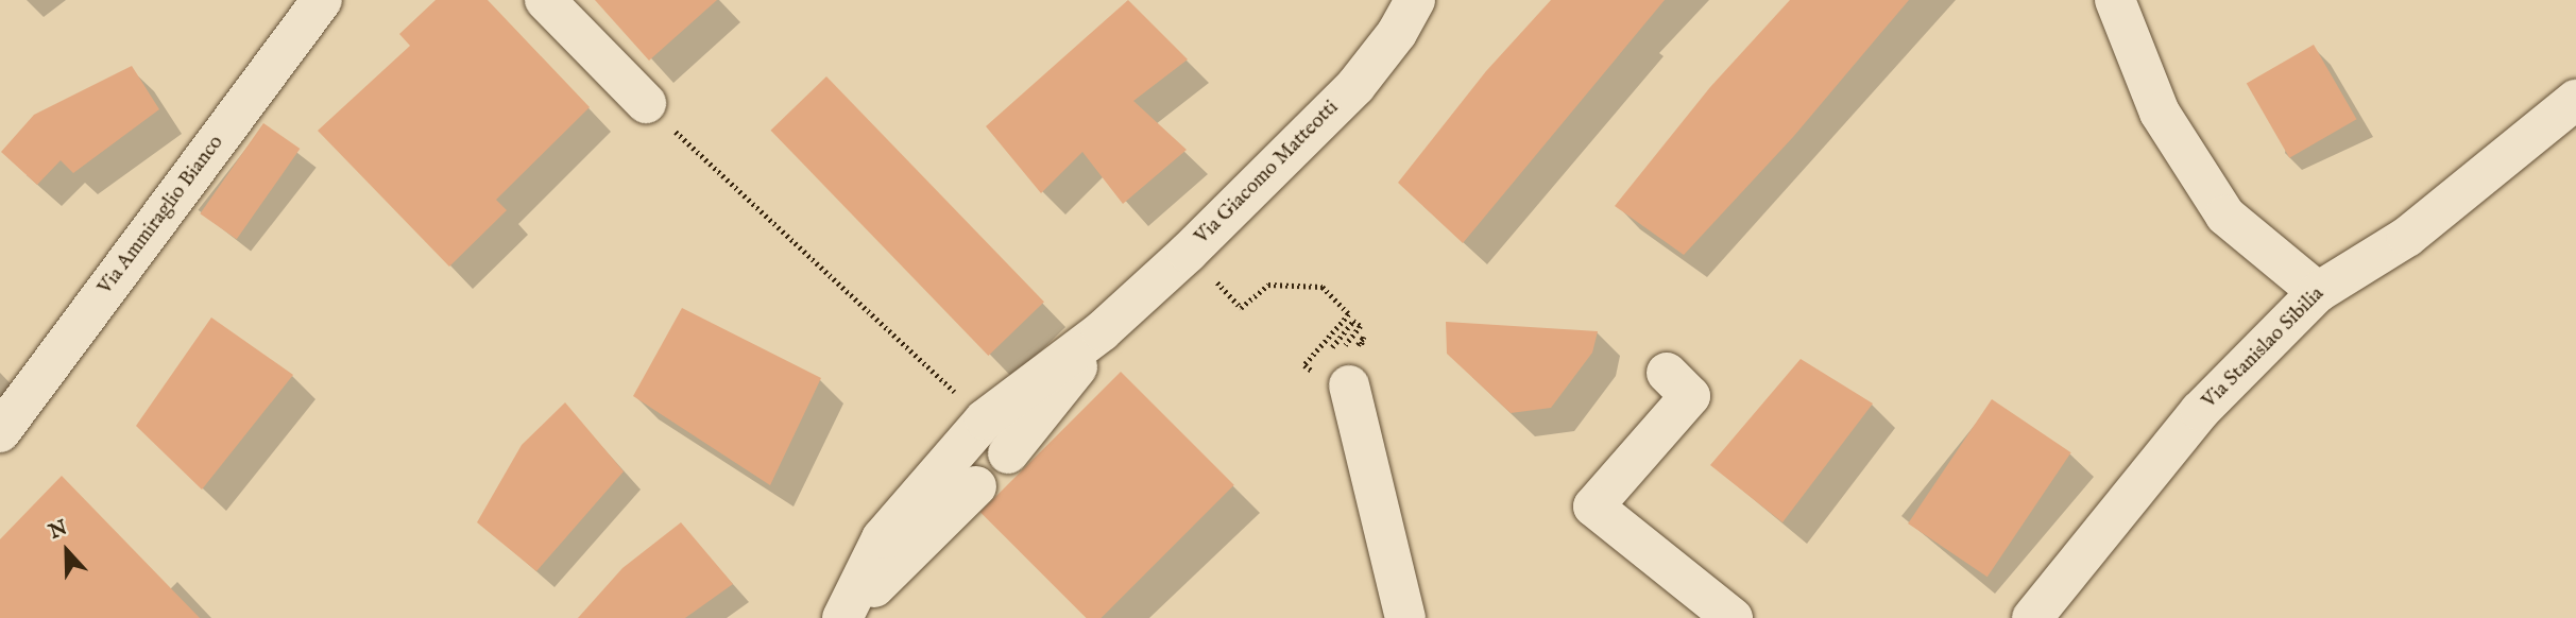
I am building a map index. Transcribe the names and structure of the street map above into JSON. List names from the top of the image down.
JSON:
{
  "streets": {
    "street": ["Via Giacomo Matteotti", "Via Ammiraglio Bianco", "Via Stanislao Sibilia"]
  },
  "north": "top"
}
